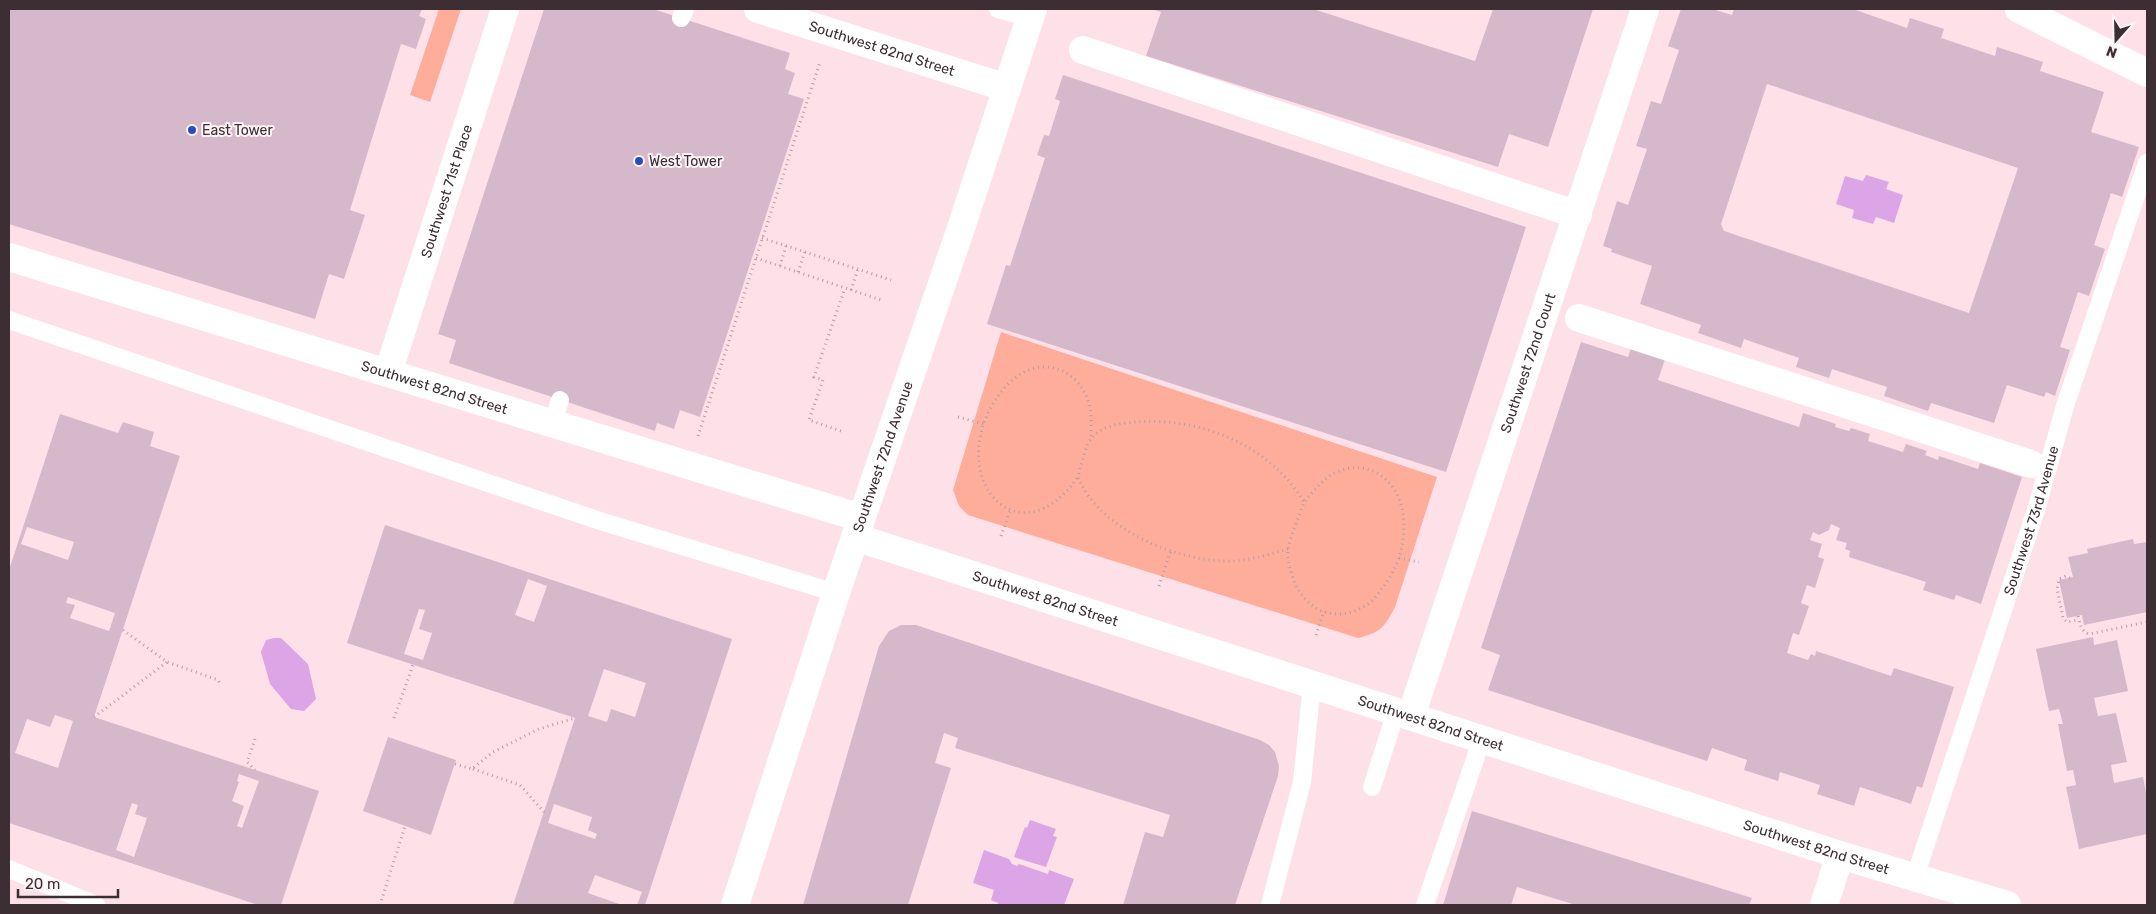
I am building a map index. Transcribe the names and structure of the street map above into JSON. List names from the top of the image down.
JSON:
{
  "streets": {
    "street": [
      "Southwest 82nd Street",
      "Southwest 71st Place",
      "Southwest 72nd Court",
      "Southwest 72nd Avenue"
    ],
    "lane": ["Southwest 73rd Avenue"]
  },
  "crossings": [
    ["Southwest 82nd Street", "Southwest 71st Place"],
    ["Southwest 82nd Street", "Southwest 72nd Court"],
    ["Southwest 82nd Street", "Southwest 72nd Avenue"],
    ["Southwest 82nd Street", "Southwest 73rd Avenue"]
  ],
  "places": ["East Tower", "West Tower"],
  "scale_bar": "20 m",
  "north": "bottom"
}
